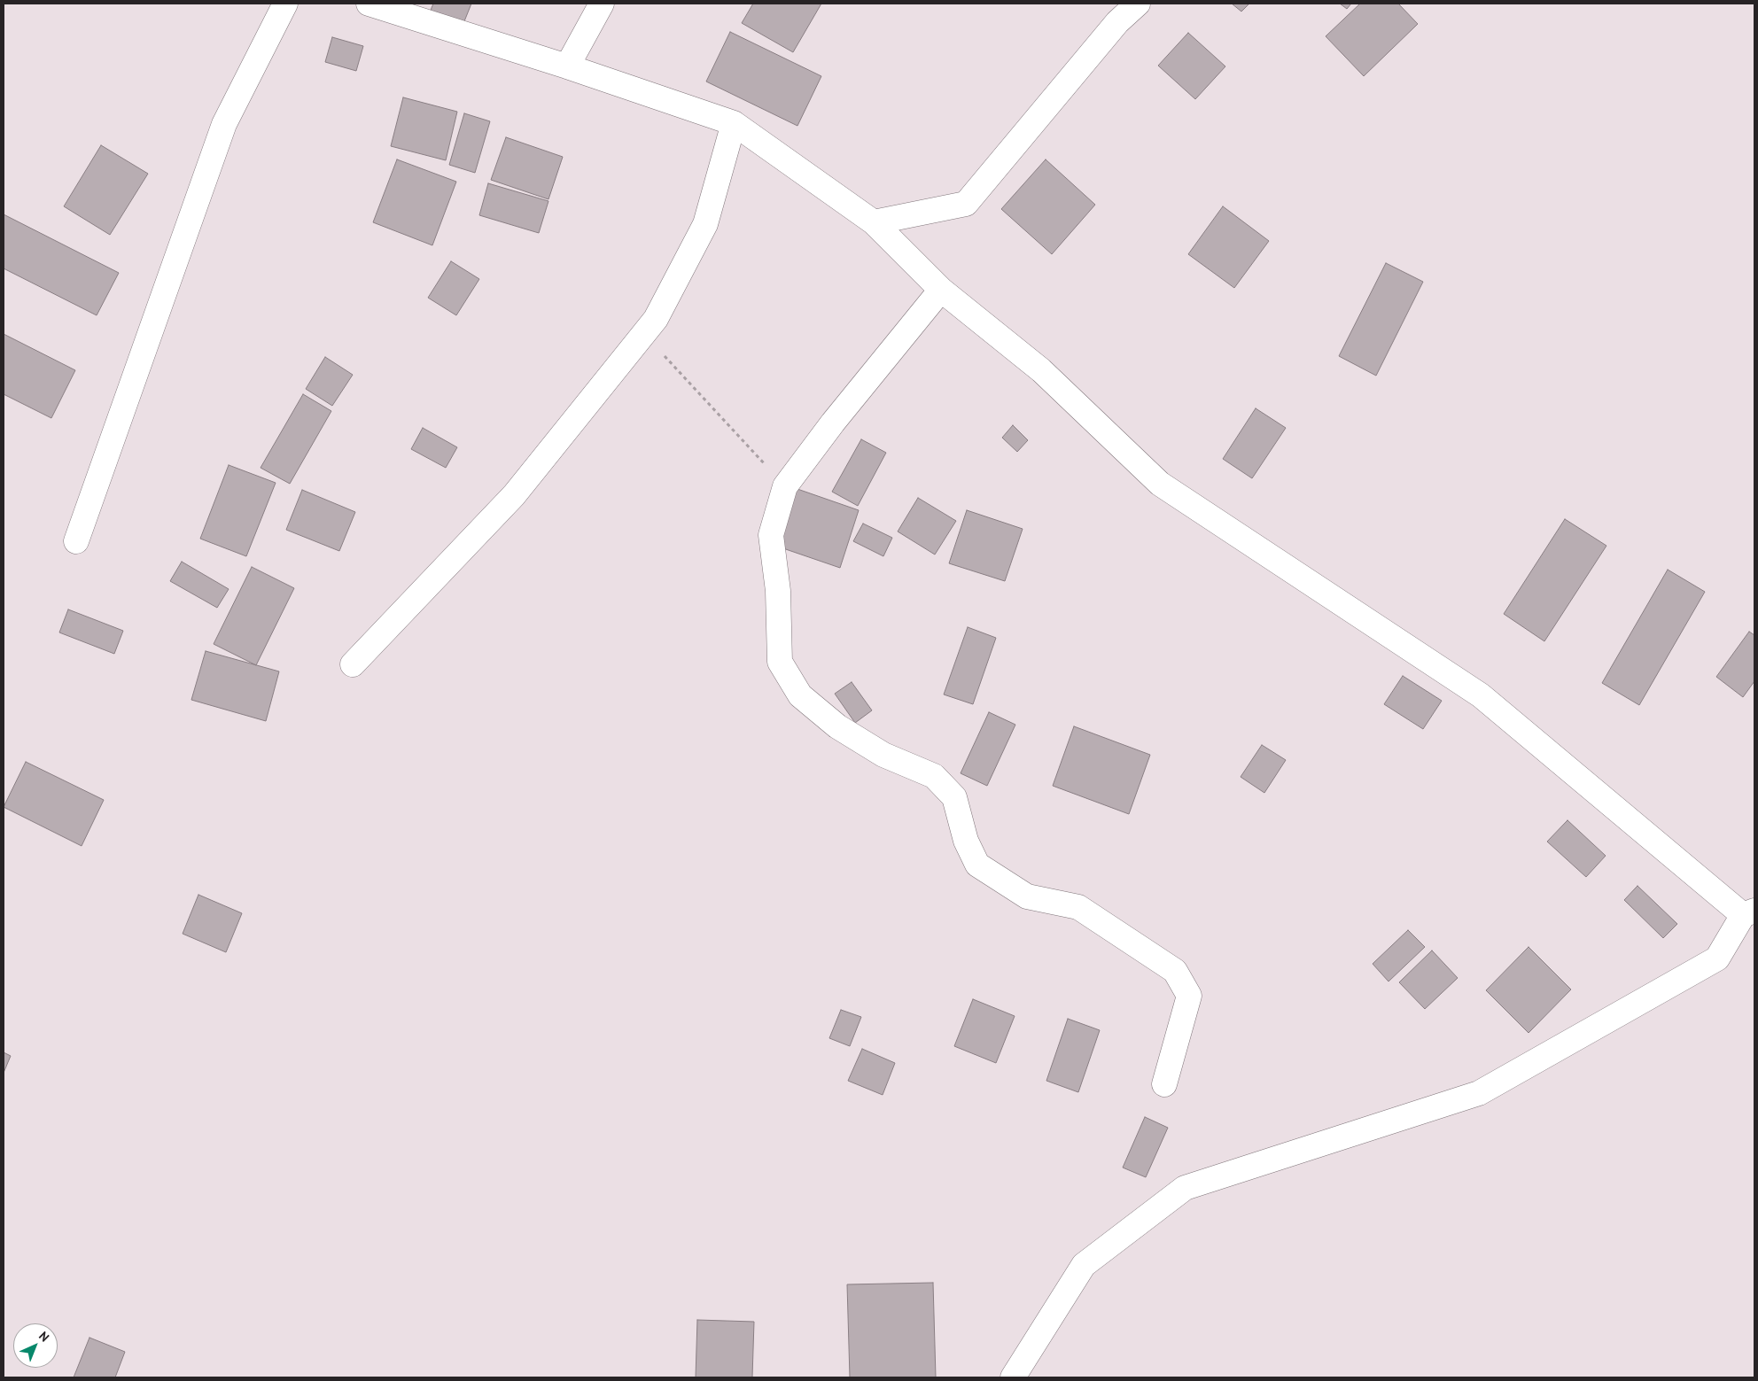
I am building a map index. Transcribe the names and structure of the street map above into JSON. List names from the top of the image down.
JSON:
{
  "north": "top right"
}
